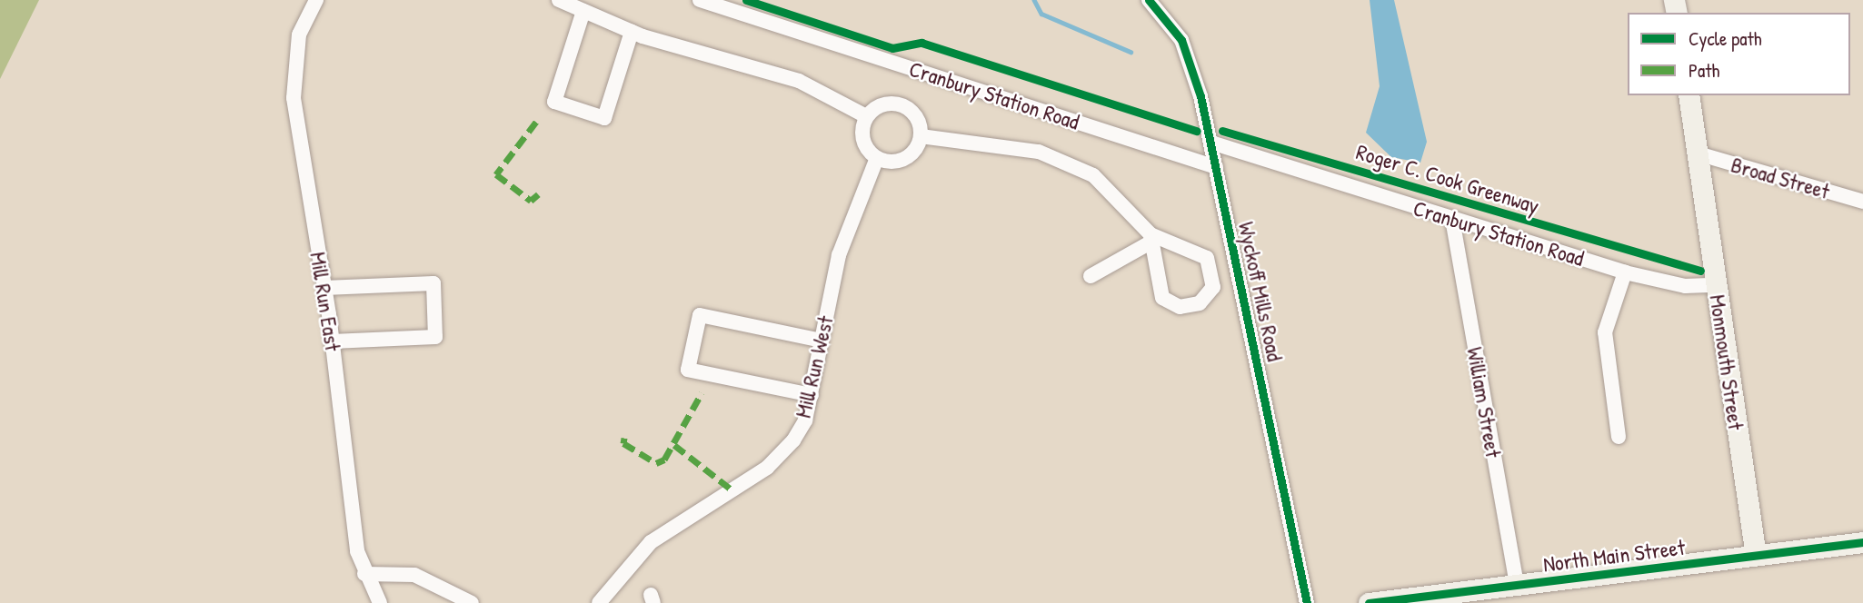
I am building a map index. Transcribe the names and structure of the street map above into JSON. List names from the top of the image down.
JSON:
{
  "streets": {
    "street": [
      "Cranbury Station Road",
      "Broad Street",
      "Wyckoff Mills Road",
      "Mill Run East",
      "Monmouth Street",
      "Mill Run West",
      "William Street",
      "North Main Street"
    ],
    "cycle path": ["Roger C. Cook Greenway"]
  },
  "crossings": [
    ["Cranbury Station Road", "Wyckoff Mills Road"],
    ["Cranbury Station Road", "Monmouth Street"],
    ["Cranbury Station Road", "William Street"],
    ["Broad Street", "Monmouth Street"],
    ["Monmouth Street", "North Main Street"],
    ["William Street", "North Main Street"]
  ],
  "legend": ["Cycle path", "Path"]
}
